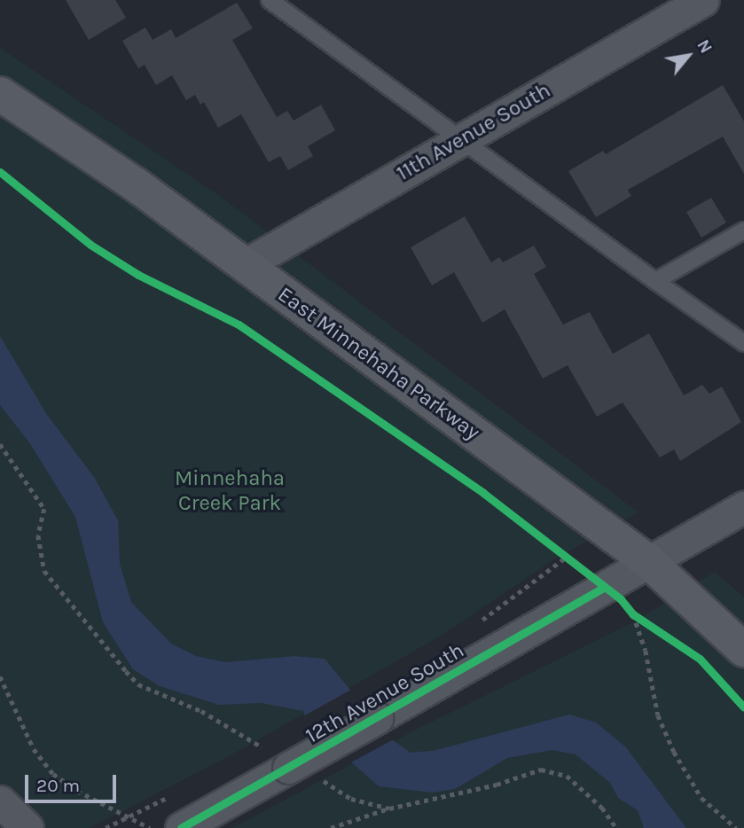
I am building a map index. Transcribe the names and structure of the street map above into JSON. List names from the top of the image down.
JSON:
{
  "streets": {
    "street": ["11th Avenue South", "East Minnehaha Parkway", "12th Avenue South"]
  },
  "crossings": [
    ["11th Avenue South", "East Minnehaha Parkway"],
    ["East Minnehaha Parkway", "12th Avenue South"]
  ],
  "parks": ["Minnehaha Creek Park"],
  "scale_bar": "20 m",
  "north": "top right"
}
